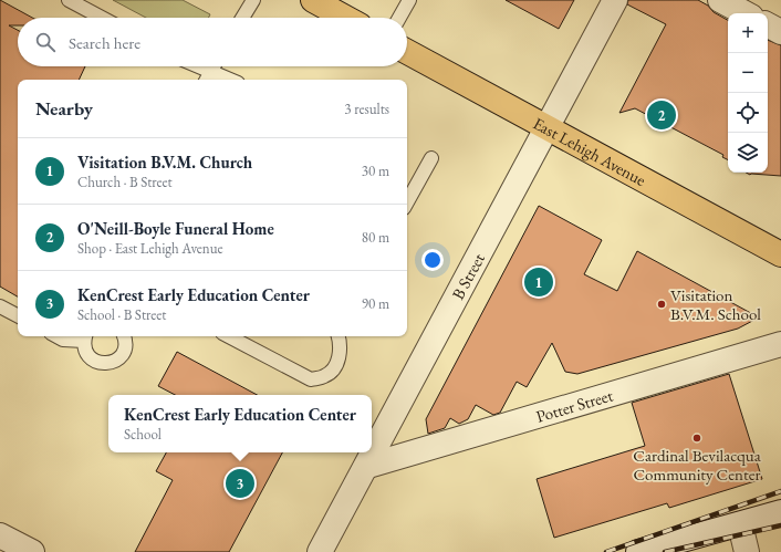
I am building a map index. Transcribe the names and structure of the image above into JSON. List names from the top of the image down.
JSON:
{
  "streets": {
    "main road": ["East Lehigh Avenue"],
    "street": ["B Street", "Potter Street"]
  },
  "crossings": [
    ["East Lehigh Avenue", "B Street"],
    ["B Street", "Potter Street"]
  ],
  "places": ["Visitation B.V.M. School", "Cardinal Bevilacqua Community Center"],
  "page": {
    "map_buttons": ["+", "−"],
    "search": "Search here",
    "heading": ["Nearby", "3 results"],
    "pins": ["2", "1", "3"],
    "list": [
      {
        "mark": "1",
        "name": "Visitation B.V.M. Church",
        "note": "Church · B Street",
        "value": "30 m"
      },
      {
        "mark": "2",
        "name": "O'Neill-Boyle Funeral Home",
        "note": "Shop · East Lehigh Avenue",
        "value": "80 m"
      },
      {
        "mark": "3",
        "name": "KenCrest Early Education Center",
        "note": "School · B Street",
        "value": "90 m"
      }
    ],
    "popup": ["KenCrest Early Education Center", "School"]
  }
}
